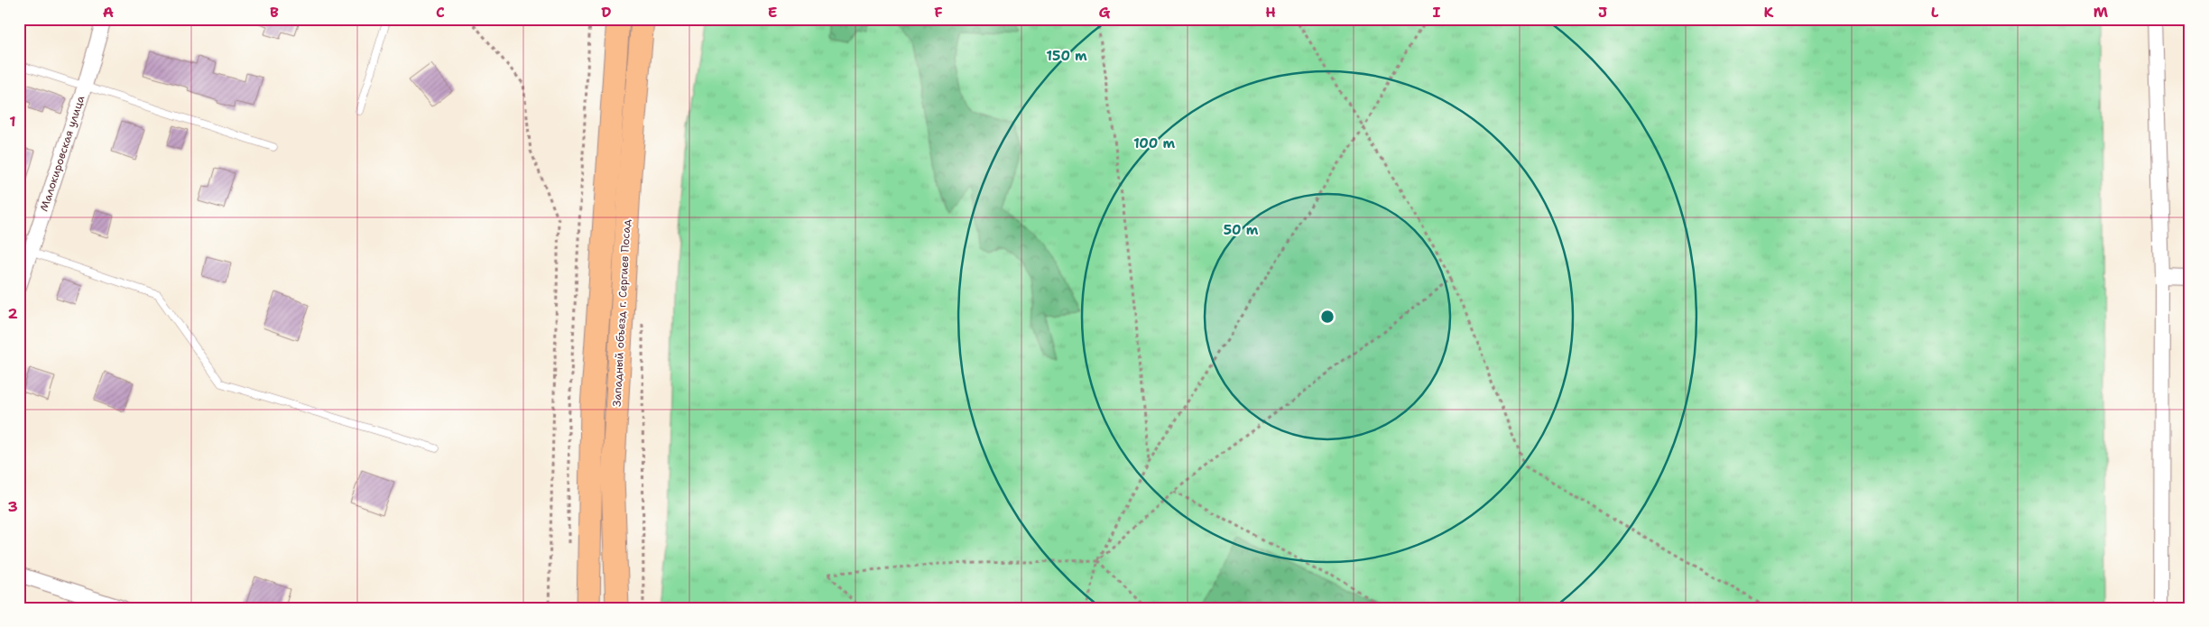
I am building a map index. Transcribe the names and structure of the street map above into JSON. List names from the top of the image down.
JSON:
{
  "streets": {
    "main road": ["Западный объезд г. Сергиев Посад"],
    "street": ["Малокировская улица"]
  },
  "grid": {
    "columns": [
      "A",
      "B",
      "C",
      "D",
      "E",
      "F",
      "G",
      "H",
      "I",
      "J",
      "K",
      "L",
      "M"
    ],
    "rows": ["1", "2", "3"]
  },
  "rings": ["150 m", "100 m", "50 m"]
}
